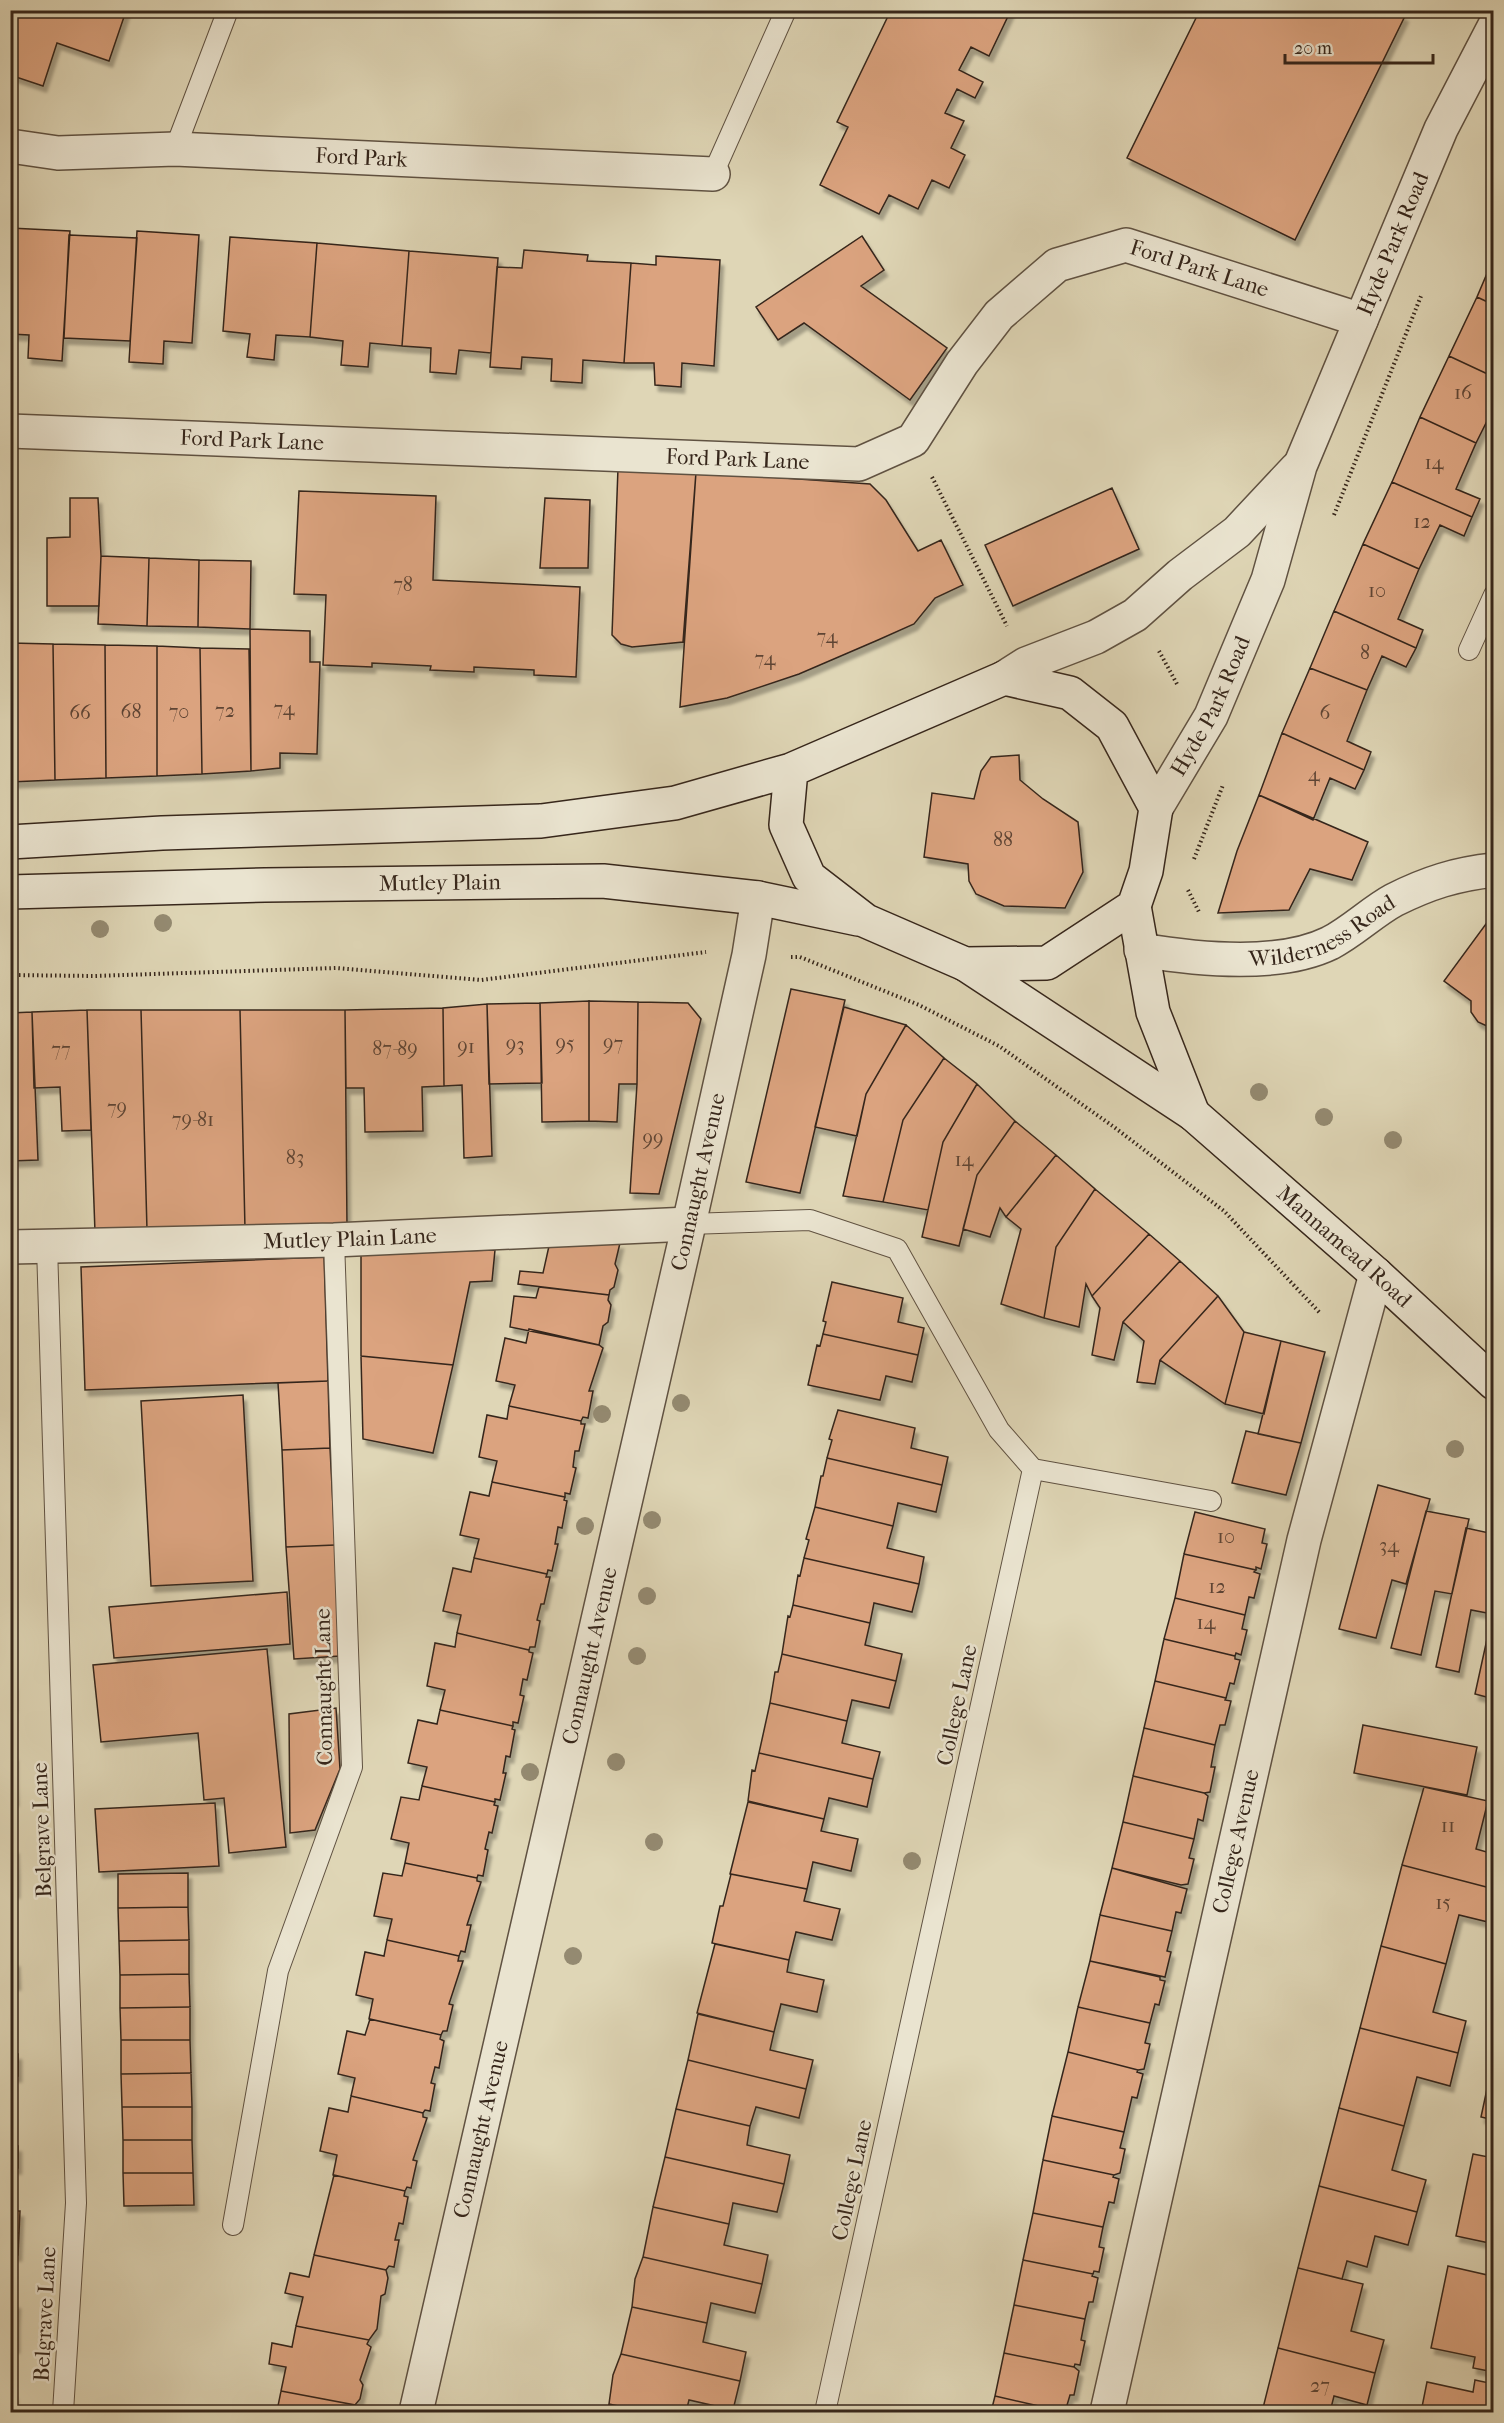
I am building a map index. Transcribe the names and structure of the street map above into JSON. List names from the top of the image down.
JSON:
{
  "streets": {
    "street": [
      "Ford Park",
      "Hyde Park Road",
      "Ford Park Lane",
      "Mutley Plain",
      "Wilderness Road",
      "Connaught Avenue",
      "Mutley Plain Lane",
      "Mannamead Road",
      "College Avenue"
    ],
    "lane": ["Connaught Lane", "College Lane", "Belgrave Lane"]
  },
  "crossings": [
    ["Hyde Park Road", "Ford Park Lane"],
    ["Mutley Plain", "Connaught Avenue"],
    ["Wilderness Road", "Mannamead Road"],
    ["Connaught Avenue", "Mutley Plain Lane"],
    ["Mutley Plain Lane", "Connaught Lane"],
    ["Mutley Plain Lane", "Belgrave Lane"],
    ["Mannamead Road", "College Avenue"]
  ],
  "house_numbers": [
    "16",
    "14",
    "12",
    "78",
    "10",
    "74",
    "8",
    "74",
    "74",
    "72",
    "68",
    "70",
    "66",
    "6",
    "4",
    "88",
    "95",
    "97",
    "93",
    "91",
    "87-89",
    "77",
    "79",
    "79-81",
    "99",
    "83",
    "14",
    "10",
    "34",
    "12",
    "14",
    "11",
    "15",
    "27"
  ],
  "scale_bar": "20 m"
}
